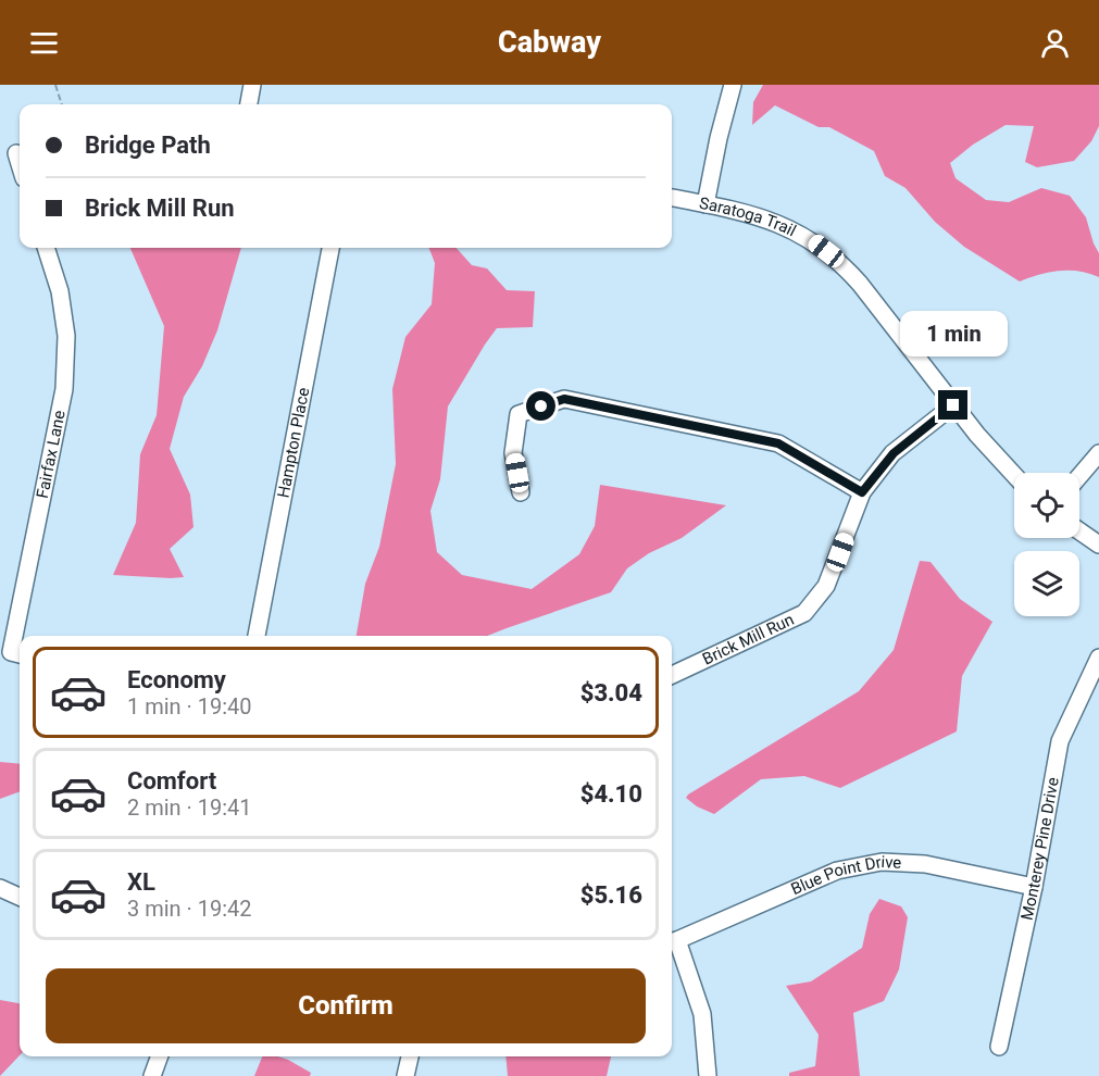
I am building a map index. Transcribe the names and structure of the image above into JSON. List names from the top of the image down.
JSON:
{
  "streets": {
    "street": [
      "Saratoga Trail",
      "Hampton Place",
      "Fairfax Lane",
      "Brick Mill Run",
      "Monterey Pine Drive",
      "Blue Point Drive"
    ]
  },
  "crossings": [
    ["Saratoga Trail", "Brick Mill Run"],
    ["Monterey Pine Drive", "Blue Point Drive"]
  ],
  "page": {
    "header": "Cabway",
    "banner": ["Bridge Path", "Brick Mill Run"],
    "bubble": "1 min",
    "list": [
      {
        "name": "Economy",
        "note": "1 min · 19:40",
        "value": "$3.04"
      },
      {
        "name": "Comfort",
        "note": "2 min · 19:41",
        "value": "$4.10"
      },
      {
        "name": "XL",
        "note": "3 min · 19:42",
        "value": "$5.16"
      }
    ],
    "buttons": "Confirm"
  }
}
